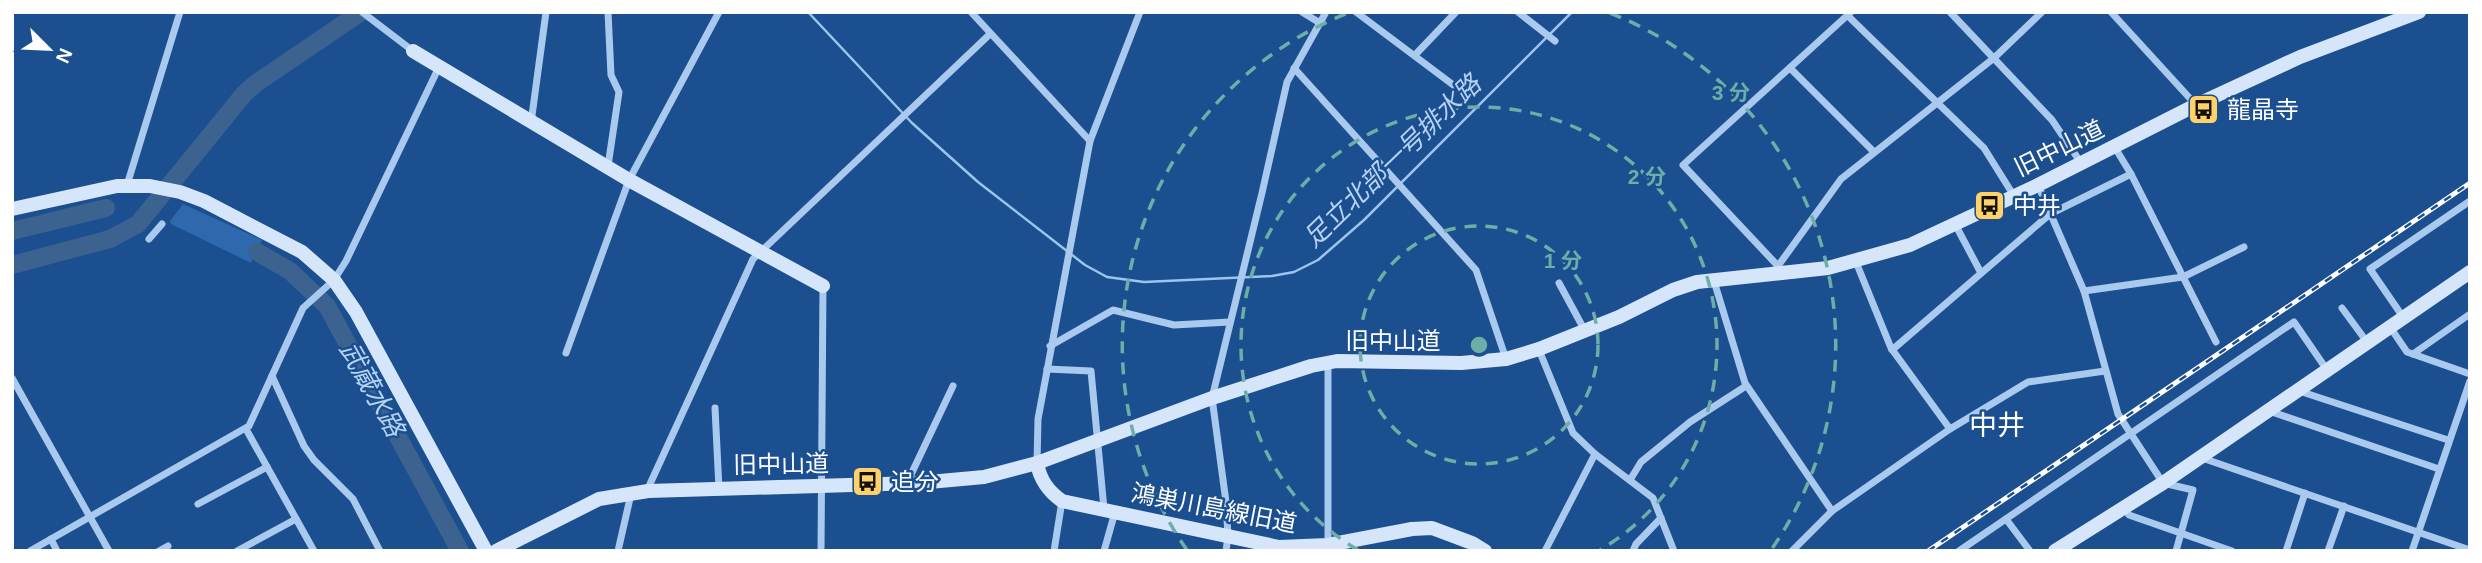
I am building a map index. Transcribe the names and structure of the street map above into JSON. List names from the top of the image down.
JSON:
{
  "streets": {
    "street": ["旧中山道", "鴻巣川島線旧道"]
  },
  "districts": ["中井"],
  "water": ["足立北部一号排水路", "武蔵水路"],
  "places": {
    "bus stop": ["龍晶寺", "中井", "追分"]
  },
  "north": "bottom right",
  "rings": ["3 分", "2 分", "1 分"]
}
